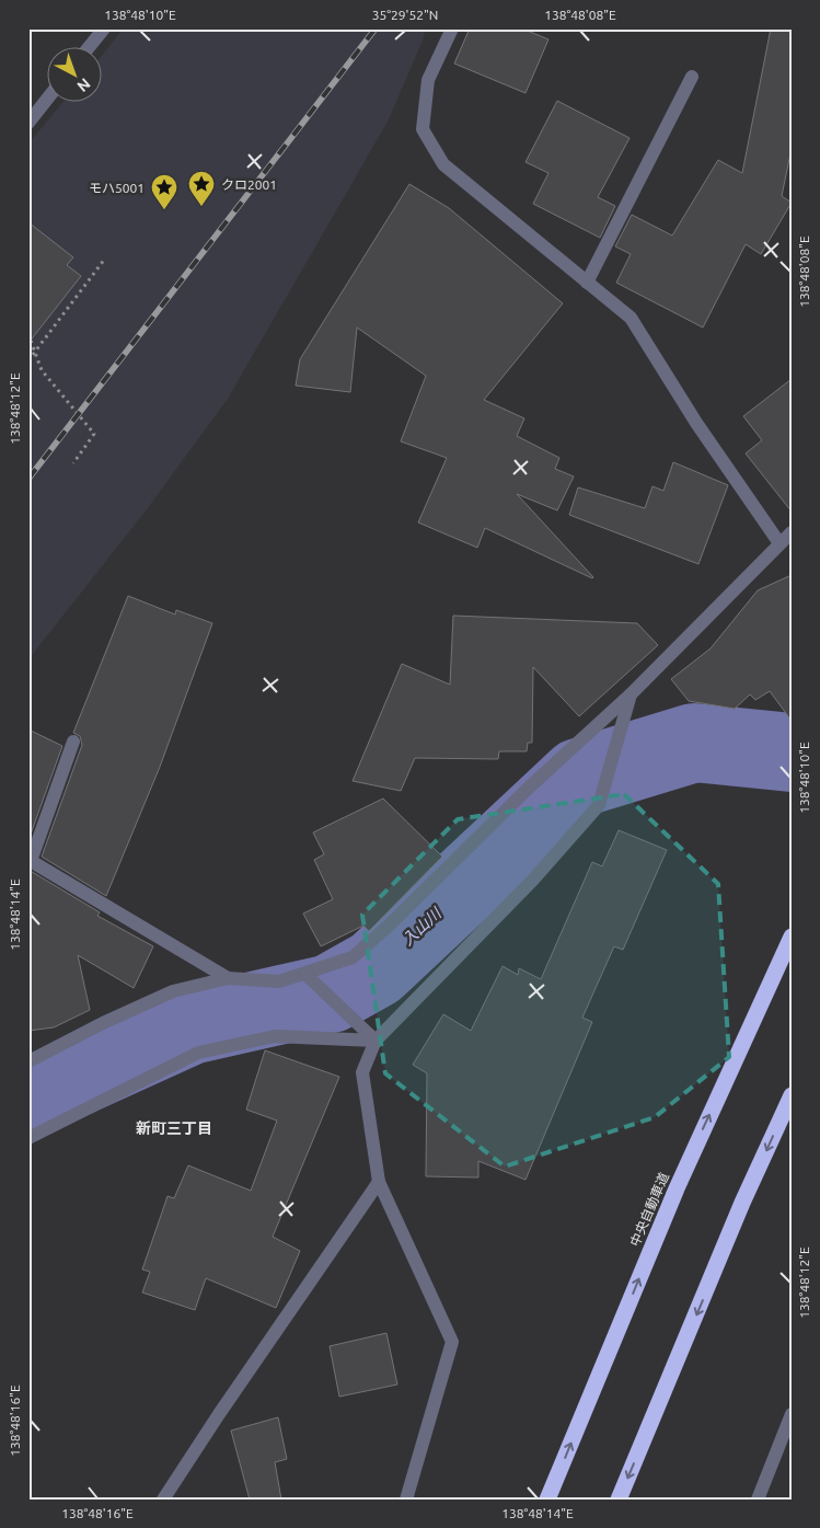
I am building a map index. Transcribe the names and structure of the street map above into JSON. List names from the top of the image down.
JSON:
{
  "streets": {
    "highway": ["中央自動車道"]
  },
  "districts": ["新町三丁目"],
  "water": ["入山川"],
  "places": {
    "place": ["クロ2001", "モハ5001"]
  },
  "north": "bottom right",
  "coordinates": [
    "138°48'10\"E",
    "35°29'52\"N",
    "138°48'08\"E",
    "138°48'12\"E",
    "138°48'14\"E",
    "138°48'16\"E"
  ]
}
